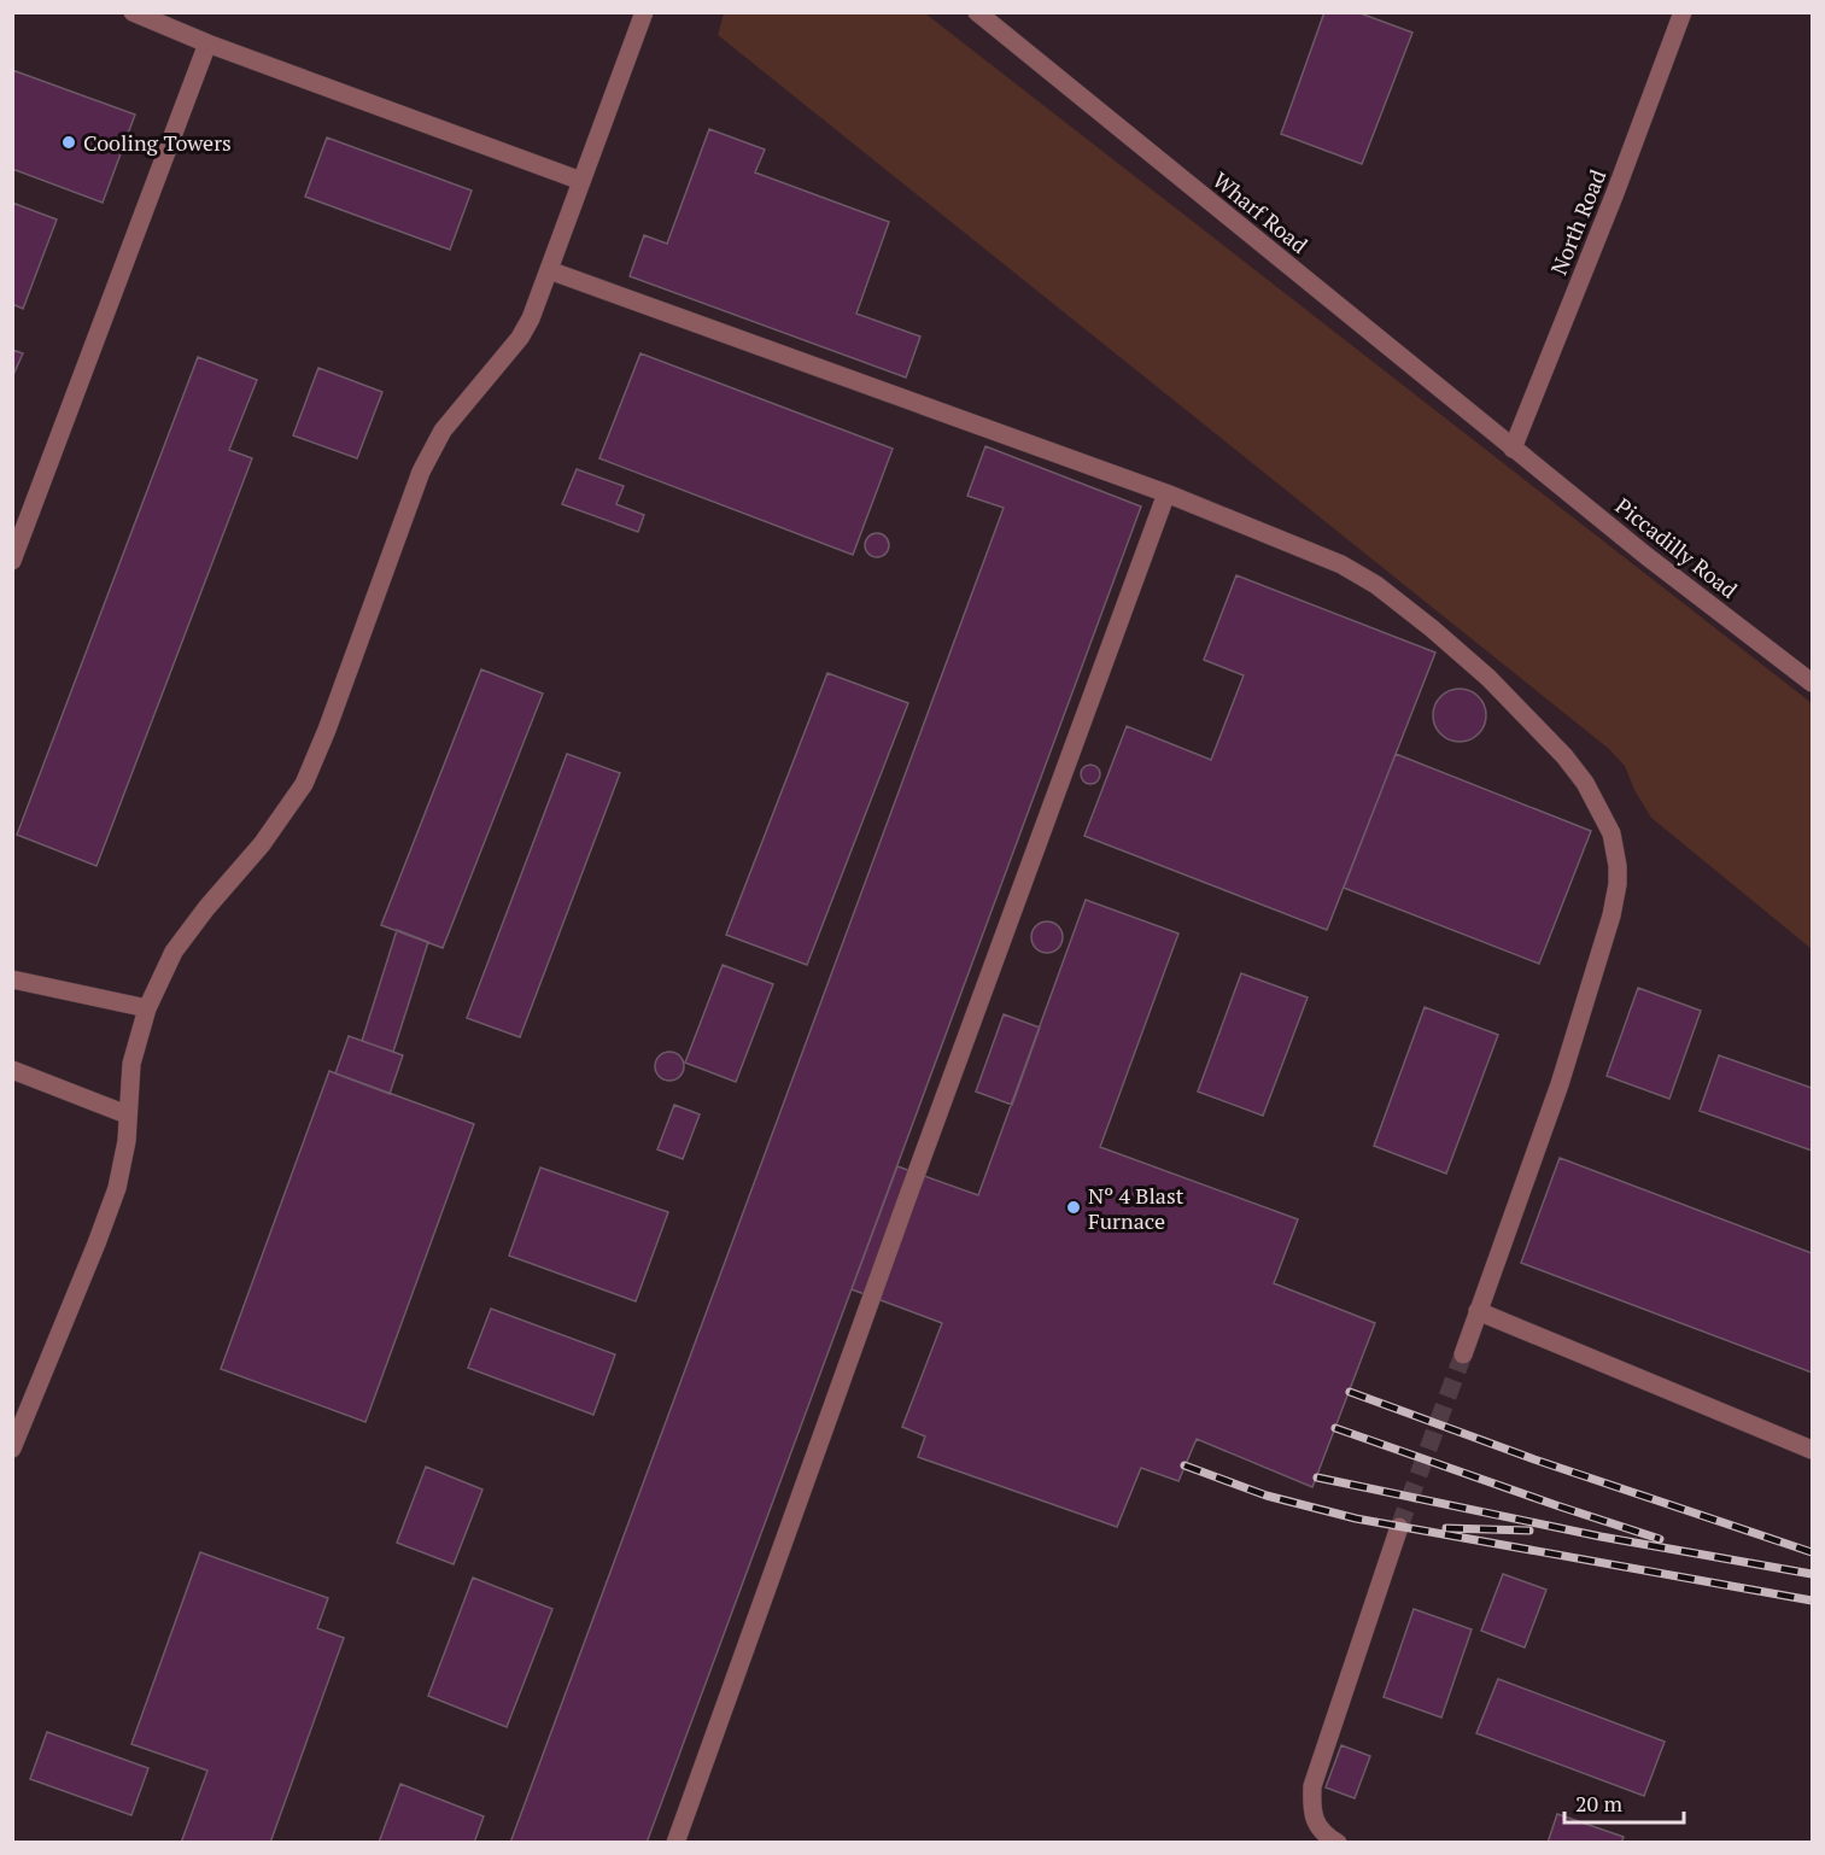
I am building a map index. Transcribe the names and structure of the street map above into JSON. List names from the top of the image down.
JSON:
{
  "streets": {
    "lane": ["Wharf Road", "North Road", "Piccadilly Road"]
  },
  "crossings": [
    ["Wharf Road", "North Road"],
    ["Wharf Road", "Piccadilly Road"],
    ["North Road", "Piccadilly Road"]
  ],
  "places": ["Cooling Towers", "Nº 4 Blast Furnace"],
  "scale_bar": "20 m"
}
